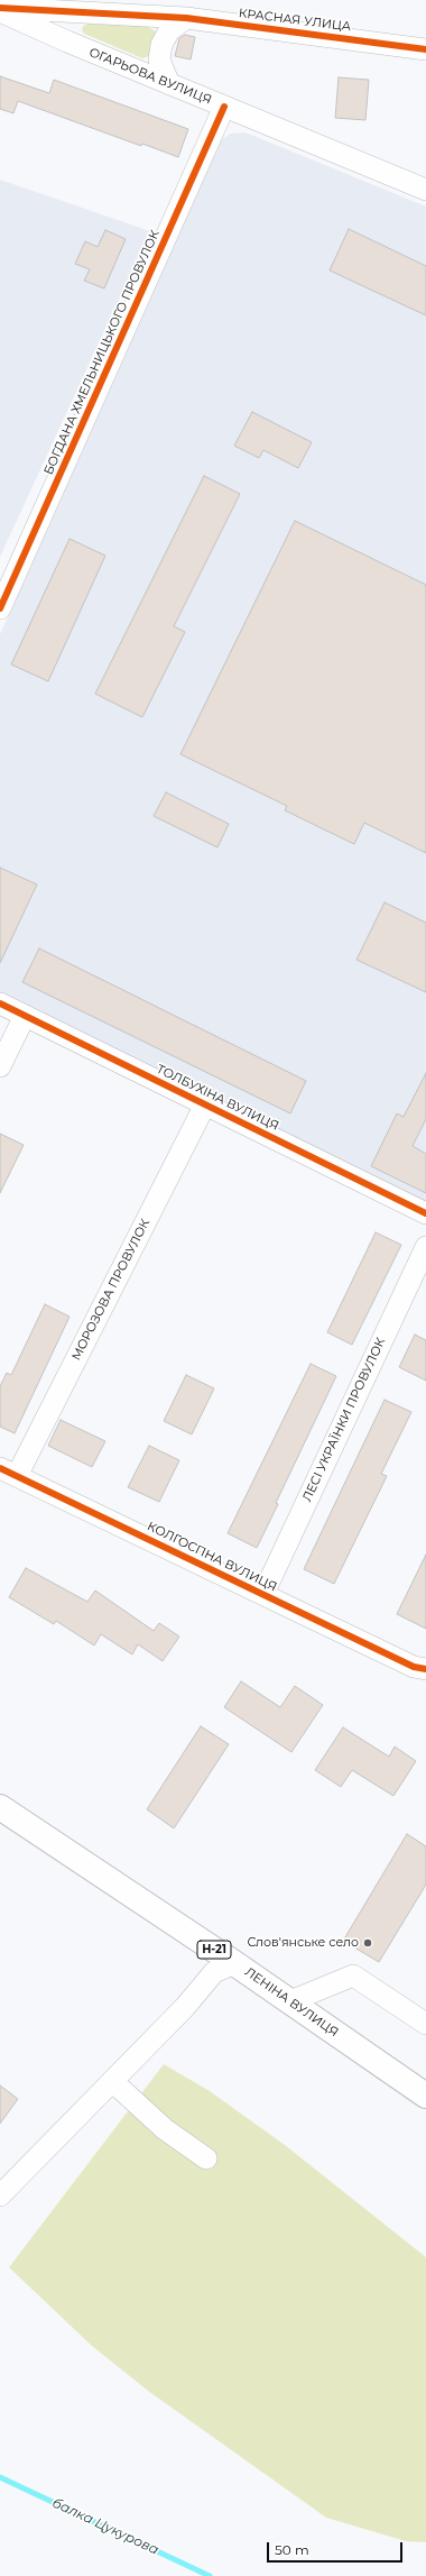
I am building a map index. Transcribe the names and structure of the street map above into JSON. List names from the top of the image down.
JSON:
{
  "streets": {
    "main road": ["Н-21", "ЛЕНІНА ВУЛИЦЯ"],
    "street": [
      "КРАСНАЯ УЛИЦА",
      "ОГАРЬОВА ВУЛИЦЯ",
      "БОГДАНА ХМЕЛЬНИЦЬКОГО ПРОВУЛОК",
      "ТОЛБУХІНА ВУЛИЦЯ",
      "МОРОЗОВА ПРОВУЛОК",
      "ЛЕСІ УКРАЇНКИ ПРОВУЛОК",
      "КОЛГОСПНА ВУЛИЦЯ"
    ]
  },
  "crossings": [
    ["ОГАРЬОВА ВУЛИЦЯ", "БОГДАНА ХМЕЛЬНИЦЬКОГО ПРОВУЛОК"],
    ["ТОЛБУХІНА ВУЛИЦЯ", "МОРОЗОВА ПРОВУЛОК"],
    ["МОРОЗОВА ПРОВУЛОК", "КОЛГОСПНА ВУЛИЦЯ"],
    ["ЛЕСІ УКРАЇНКИ ПРОВУЛОК", "КОЛГОСПНА ВУЛИЦЯ"]
  ],
  "water": ["балка Цукурова"],
  "places": ["Слов'янське село"],
  "scale_bar": "50 m"
}
